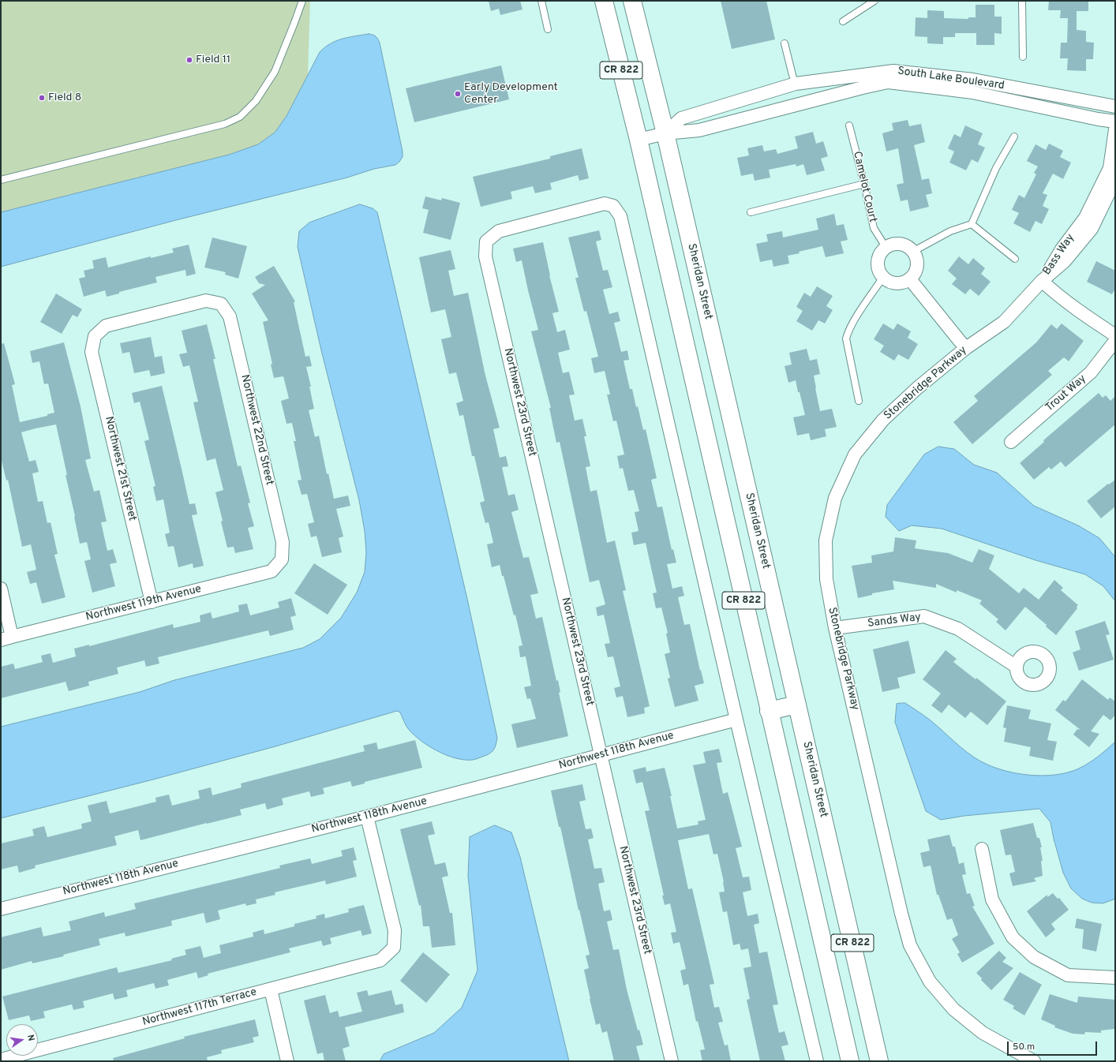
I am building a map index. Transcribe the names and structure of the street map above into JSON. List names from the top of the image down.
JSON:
{
  "streets": {
    "main road": ["CR 822", "Sheridan Street"],
    "street": [
      "South Lake Boulevard",
      "Bass Way",
      "Stonebridge Parkway",
      "Trout Way",
      "Northwest 23rd Street",
      "Northwest 22nd Street",
      "Northwest 21st Street",
      "Northwest 119th Avenue",
      "Sands Way",
      "Northwest 118th Avenue",
      "Northwest 117th Terrace"
    ],
    "lane": ["Camelot Court"]
  },
  "crossings": [
    ["CR 822", "South Lake Boulevard"],
    ["South Lake Boulevard", "Sheridan Street"],
    ["Bass Way", "Stonebridge Parkway"],
    ["Stonebridge Parkway", "Sands Way"],
    ["Northwest 23rd Street", "Northwest 118th Avenue"],
    ["Northwest 22nd Street", "Northwest 21st Street"],
    ["Northwest 22nd Street", "Northwest 119th Avenue"],
    ["Northwest 21st Street", "Northwest 119th Avenue"],
    ["Northwest 118th Avenue", "Northwest 117th Terrace"]
  ],
  "places": ["Field 11", "Early Development Center", "Field 8"],
  "scale_bar": "50 m",
  "north": "right"
}
